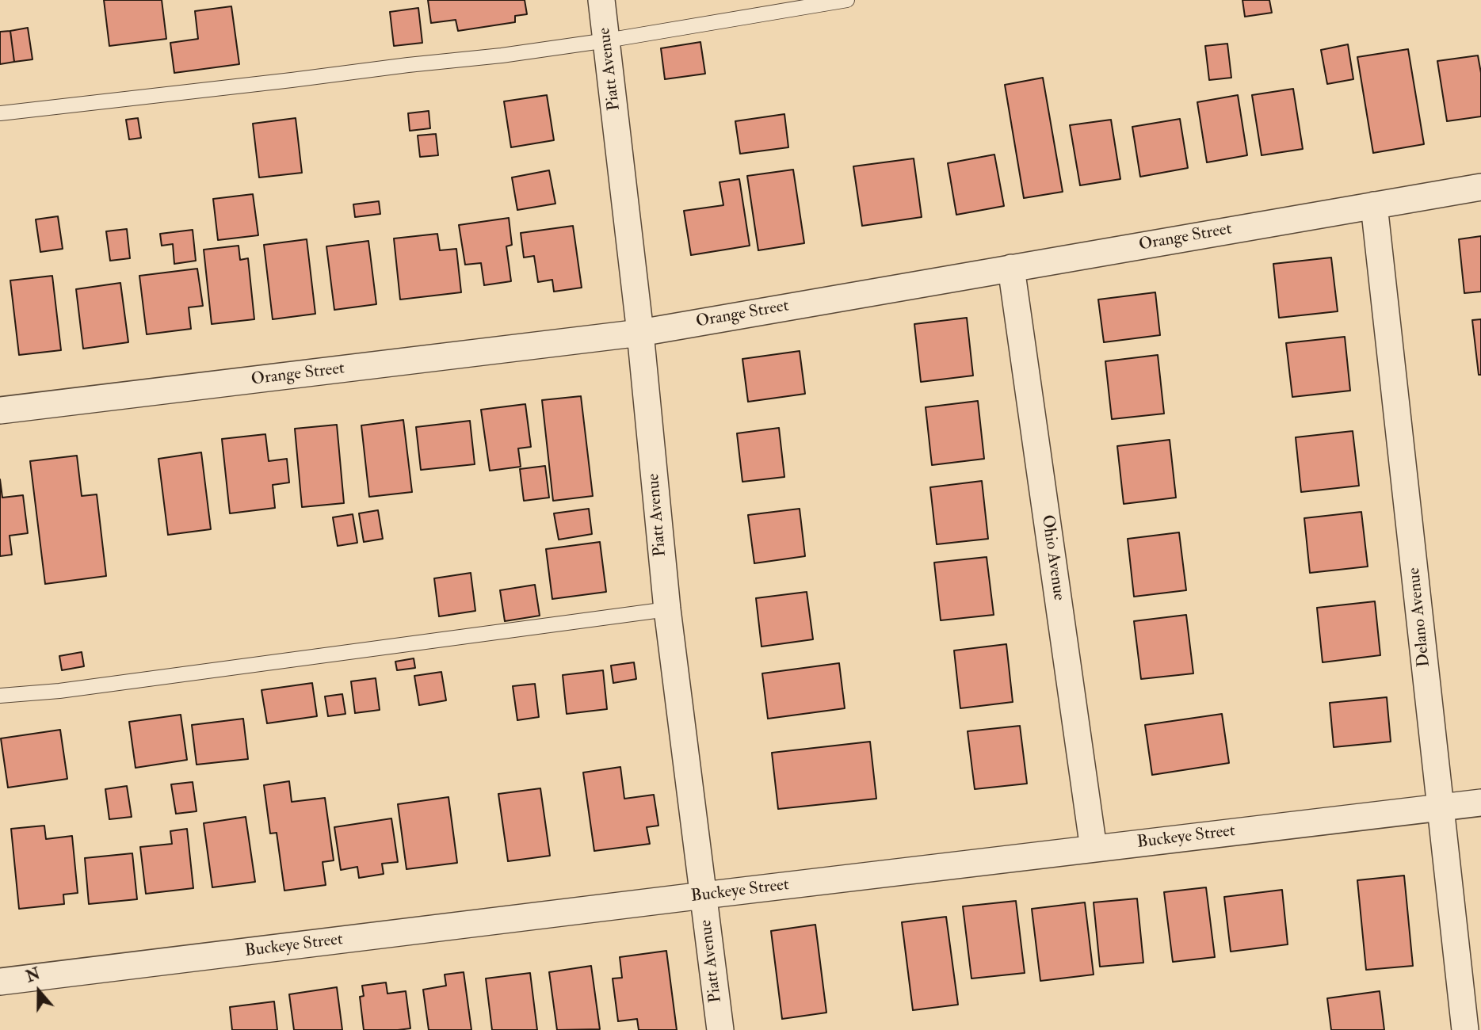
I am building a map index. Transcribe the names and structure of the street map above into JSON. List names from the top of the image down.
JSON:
{
  "streets": {
    "street": [
      "Piatt Avenue",
      "Orange Street",
      "Ohio Avenue",
      "Delano Avenue",
      "Buckeye Street"
    ]
  },
  "crossings": [
    ["Piatt Avenue", "Orange Street"],
    ["Piatt Avenue", "Buckeye Street"],
    ["Orange Street", "Ohio Avenue"],
    ["Orange Street", "Delano Avenue"],
    ["Ohio Avenue", "Buckeye Street"],
    ["Delano Avenue", "Buckeye Street"]
  ],
  "north": "top"
}
